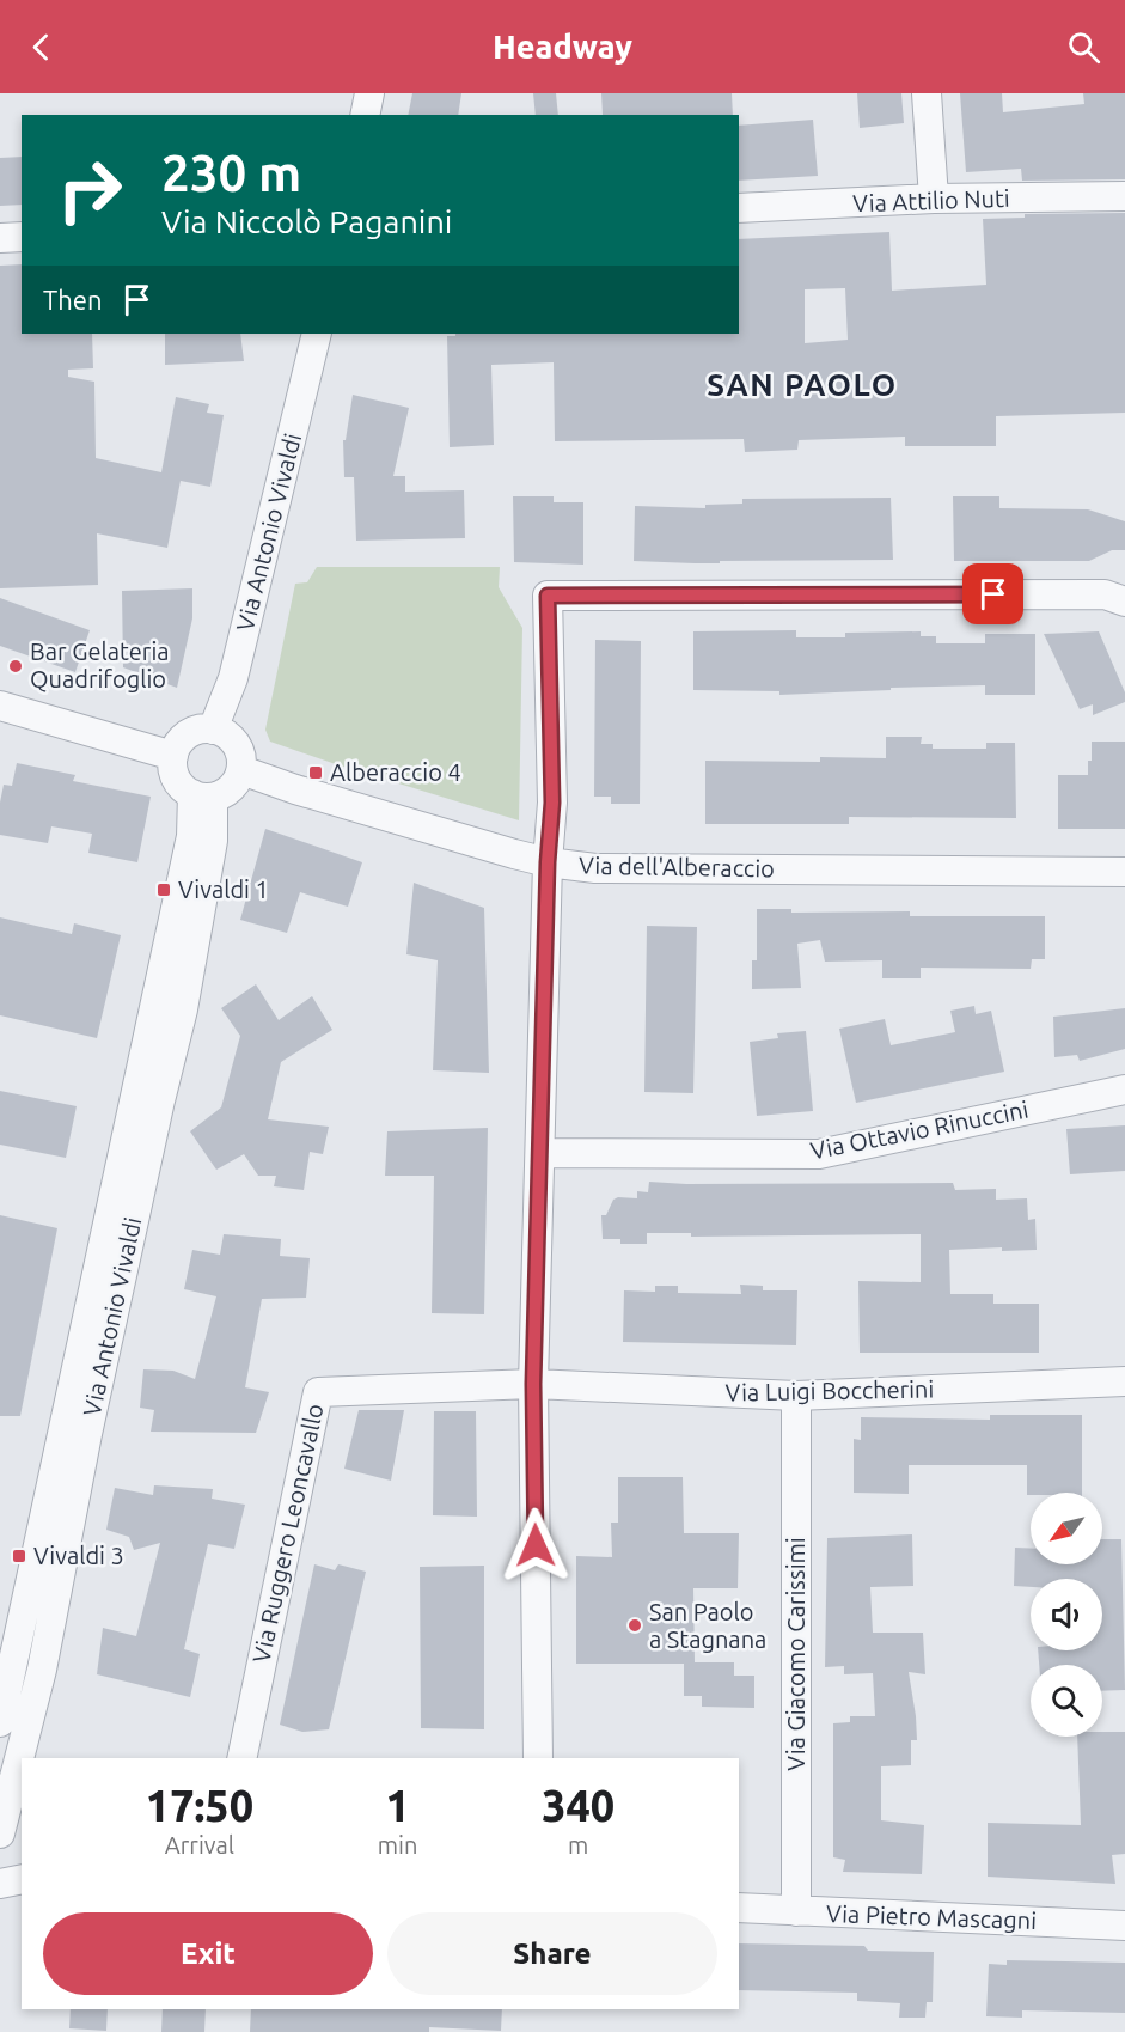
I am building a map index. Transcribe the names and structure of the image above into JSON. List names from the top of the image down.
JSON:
{
  "streets": {
    "street": [
      "Via Attilio Nuti",
      "Via Antonio Vivaldi",
      "Via dell'Alberaccio",
      "Via Ottavio Rinuccini",
      "Via Luigi Boccherini",
      "Via Ruggero Leoncavallo",
      "Via Giacomo Carissimi",
      "Via Pietro Mascagni"
    ]
  },
  "crossings": [
    ["Via Antonio Vivaldi", "Via dell'Alberaccio"],
    ["Via Luigi Boccherini", "Via Ruggero Leoncavallo"],
    ["Via Luigi Boccherini", "Via Giacomo Carissimi"],
    ["Via Giacomo Carissimi", "Via Pietro Mascagni"]
  ],
  "districts": ["SAN PAOLO"],
  "places": {
    "other": ["Bar Gelateria Quadrifoglio", "San Paolo a Stagnana"],
    "transit": ["Alberaccio 4", "Vivaldi 1", "Vivaldi 3"]
  },
  "north": "bottom left",
  "page": {
    "header": "Headway",
    "turn": ["230 m", "Via Niccolò Paganini"],
    "then": "Then",
    "eta": [
      "17:50",
      "Arrival",
      "1",
      "min",
      "340",
      "m"
    ],
    "buttons": ["Exit", "Share"]
  }
}
